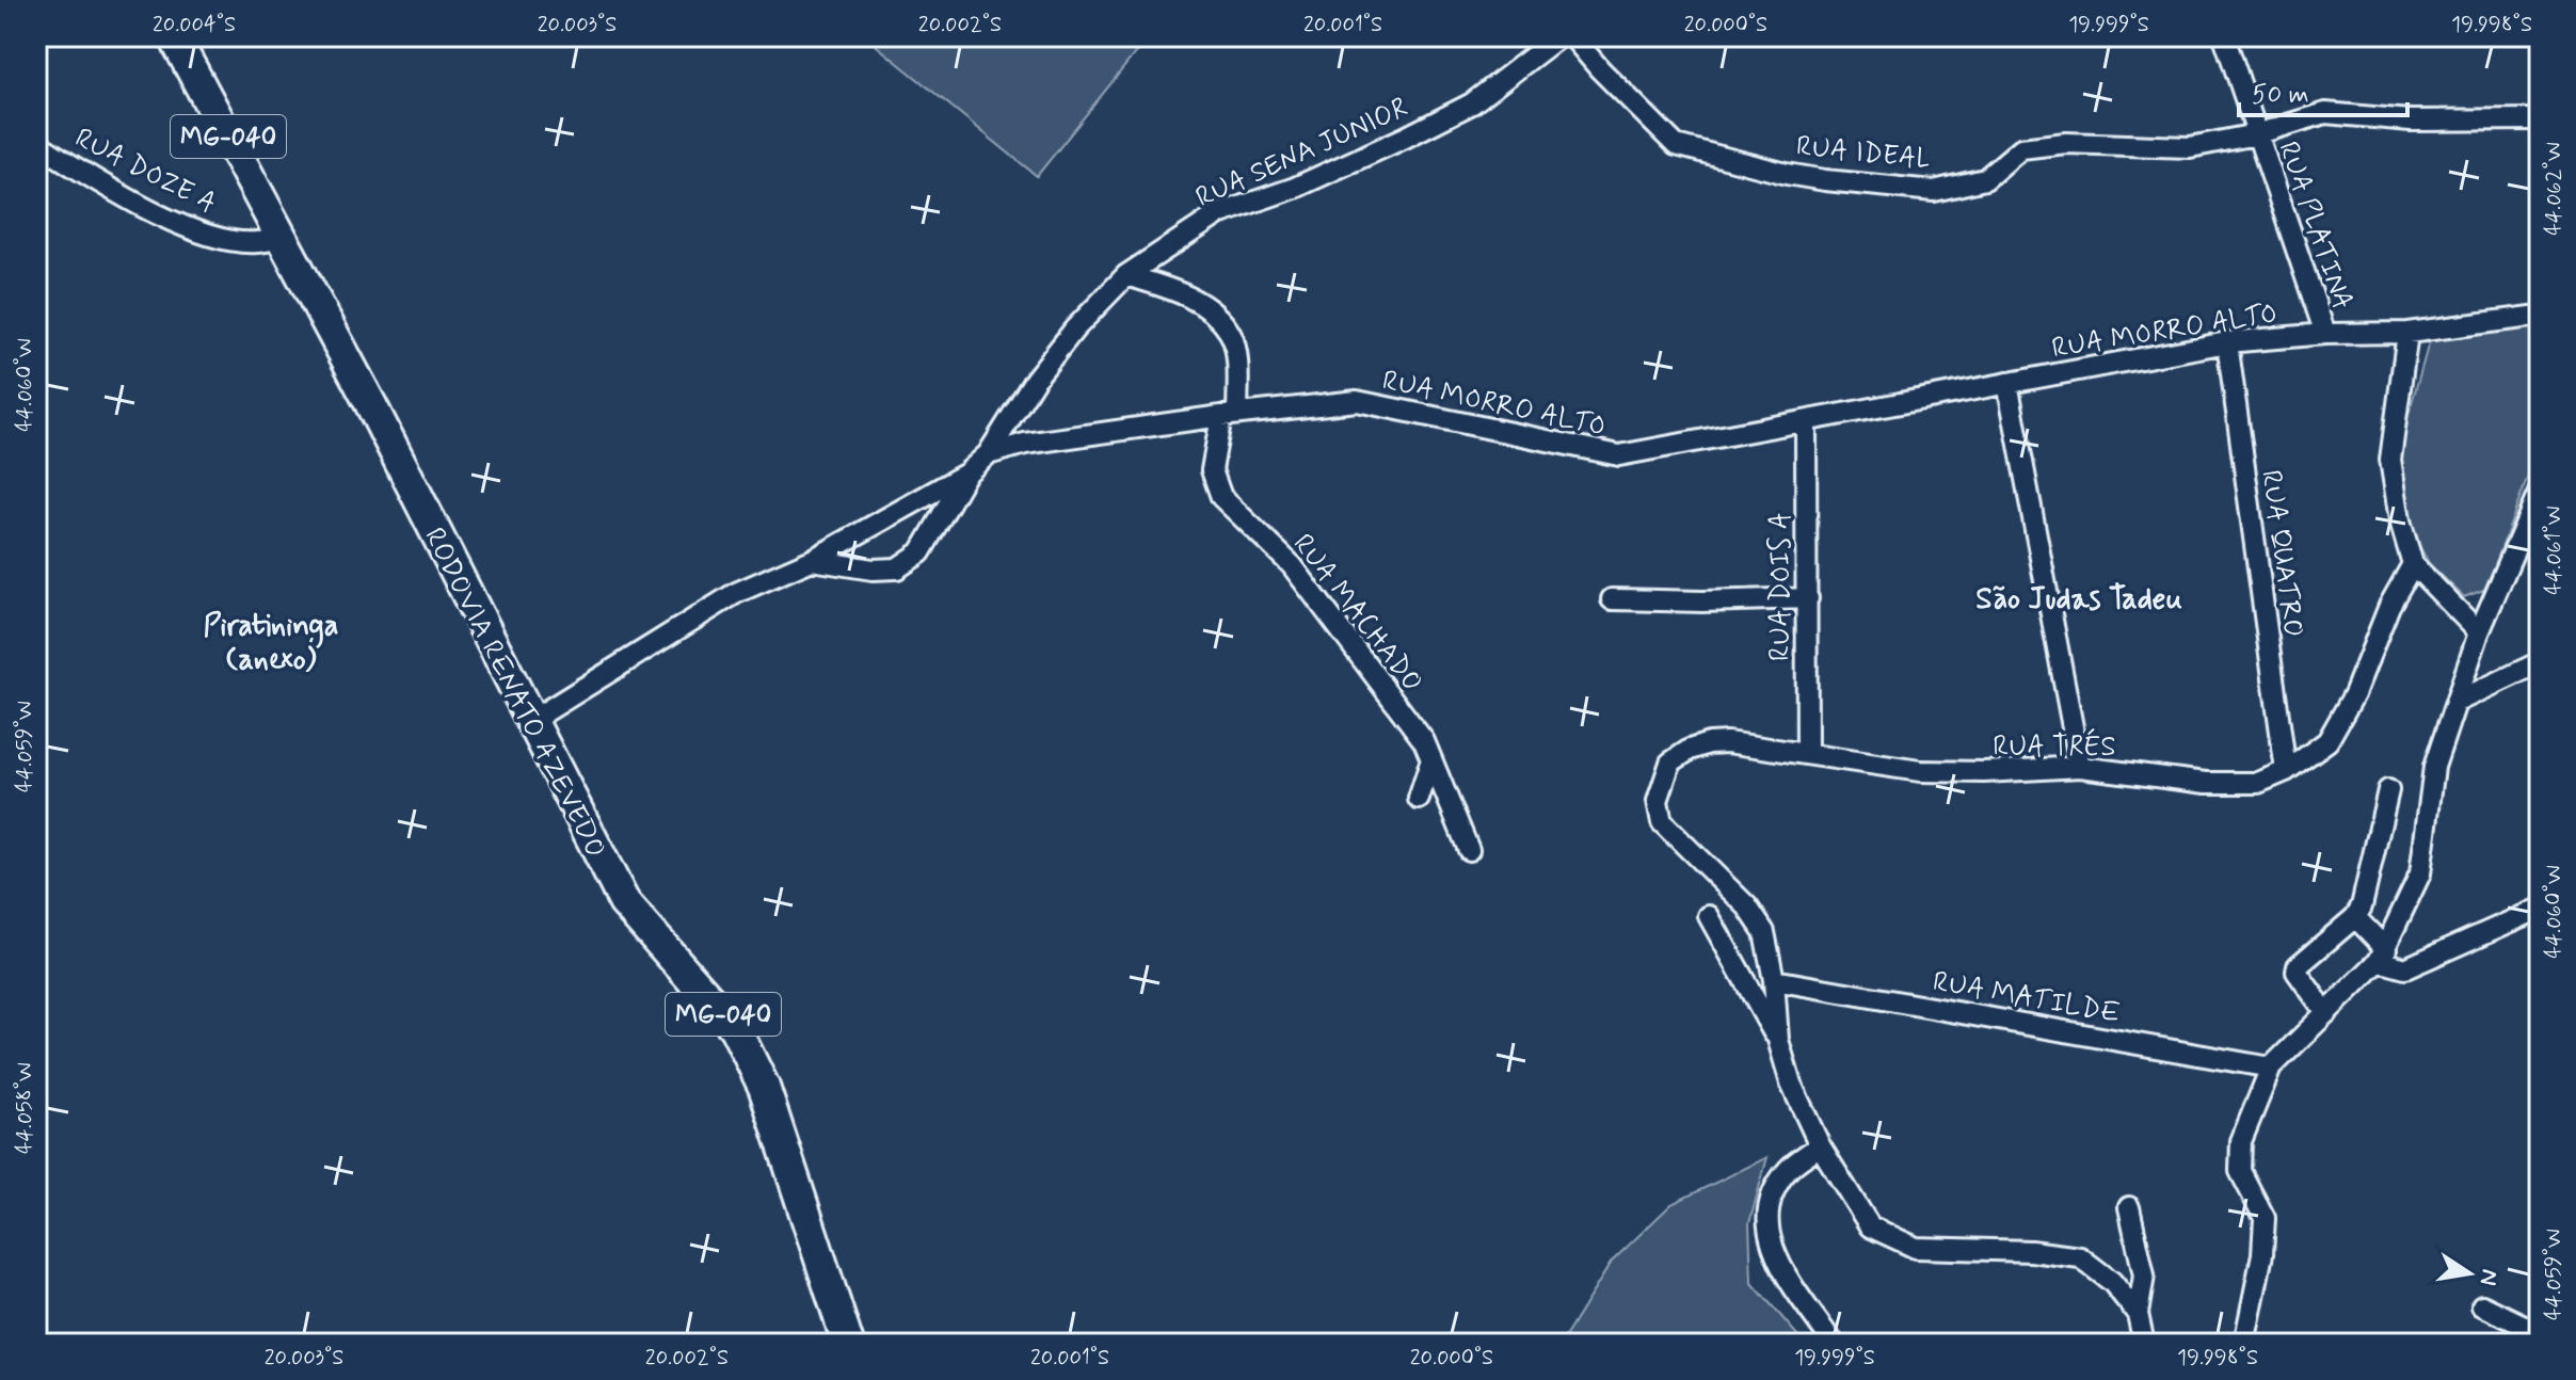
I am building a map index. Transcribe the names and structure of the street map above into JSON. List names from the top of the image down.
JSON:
{
  "streets": {
    "main road": ["MG-040", "RODOVIA RENATO AZEVEDO"],
    "street": [
      "RUA SENA JUNIOR",
      "RUA IDEAL",
      "RUA DOZE A",
      "RUA PLATINA",
      "RUA MORRO ALTO",
      "RUA QUATRO",
      "RUA DOIS A",
      "RUA MACHADO",
      "RUA TRÉS",
      "RUA MATILDE"
    ]
  },
  "crossings": [
    ["RUA SENA JUNIOR", "RUA MORRO ALTO"],
    ["RUA SENA JUNIOR", "RUA MACHADO"],
    ["RUA IDEAL", "RUA PLATINA"],
    ["RUA DOZE A", "RODOVIA RENATO AZEVEDO"],
    ["RUA PLATINA", "RUA MORRO ALTO"],
    ["RUA MORRO ALTO", "RUA QUATRO"],
    ["RUA MORRO ALTO", "RUA DOIS A"],
    ["RUA MORRO ALTO", "RUA MACHADO"],
    ["RUA QUATRO", "RUA TRÉS"],
    ["RUA DOIS A", "RUA TRÉS"],
    ["RUA TRÉS", "RUA MATILDE"]
  ],
  "districts": ["São Judas Tadeu", "Piratininga (anexo)"],
  "scale_bar": "50 m",
  "north": "right",
  "coordinates": [
    "20.004°S",
    "20.003°S",
    "20.002°S",
    "20.001°S",
    "20.000°S",
    "19.999°S",
    "19.998°S",
    "44.062°W",
    "44.060°W",
    "44.061°W",
    "44.059°W",
    "44.058°W"
  ]
}
